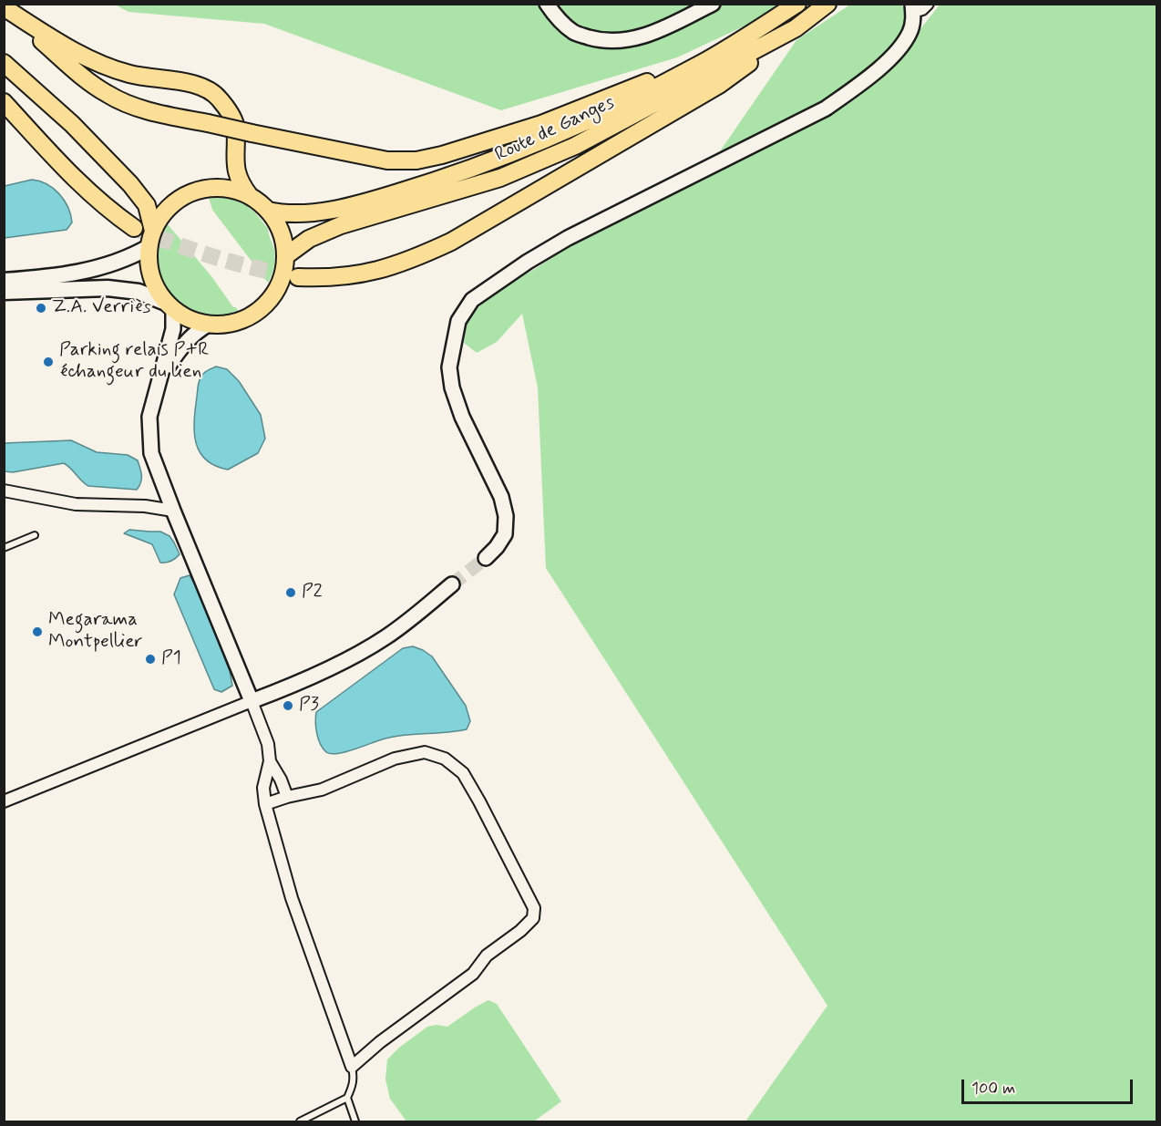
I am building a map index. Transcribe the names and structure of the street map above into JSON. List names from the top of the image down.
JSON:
{
  "streets": {
    "main road": ["Route de Ganges"]
  },
  "places": [
    "Z.A. Verriès",
    "Parking relais P+R échangeur du lien",
    "P2",
    "Megarama Montpellier",
    "P1",
    "P3"
  ],
  "scale_bar": "100 m"
}
